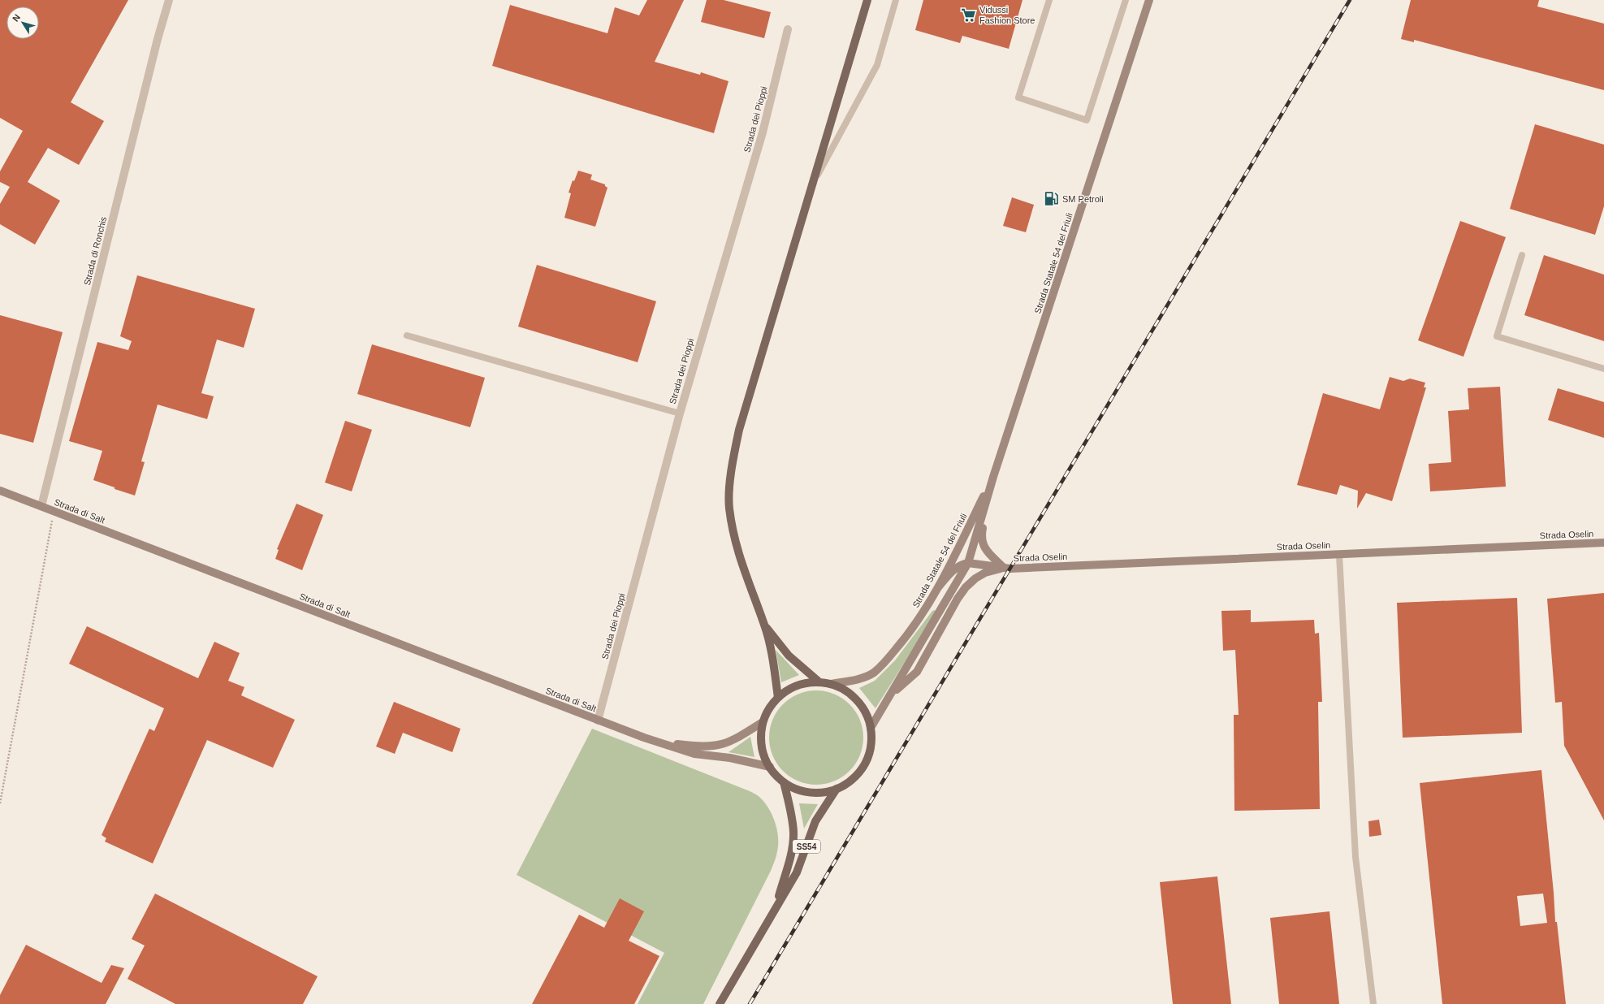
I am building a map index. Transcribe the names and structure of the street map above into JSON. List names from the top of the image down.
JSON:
{
  "streets": {
    "main road": ["Strada Statale 54 del Friuli", "SS54"],
    "street": [
      "Strada dei Pioppi",
      "Strada di Ronchis",
      "Strada di Salt",
      "Strada Oselin"
    ]
  },
  "crossings": [
    ["Strada dei Pioppi", "Strada di Salt"],
    ["Strada di Ronchis", "Strada di Salt"],
    ["Strada Statale 54 del Friuli", "Strada Oselin"]
  ],
  "places": {
    "supermarket": ["Vidussi Fashion Store"],
    "fuel station": ["SM Petroli"]
  },
  "north": "top left"
}
